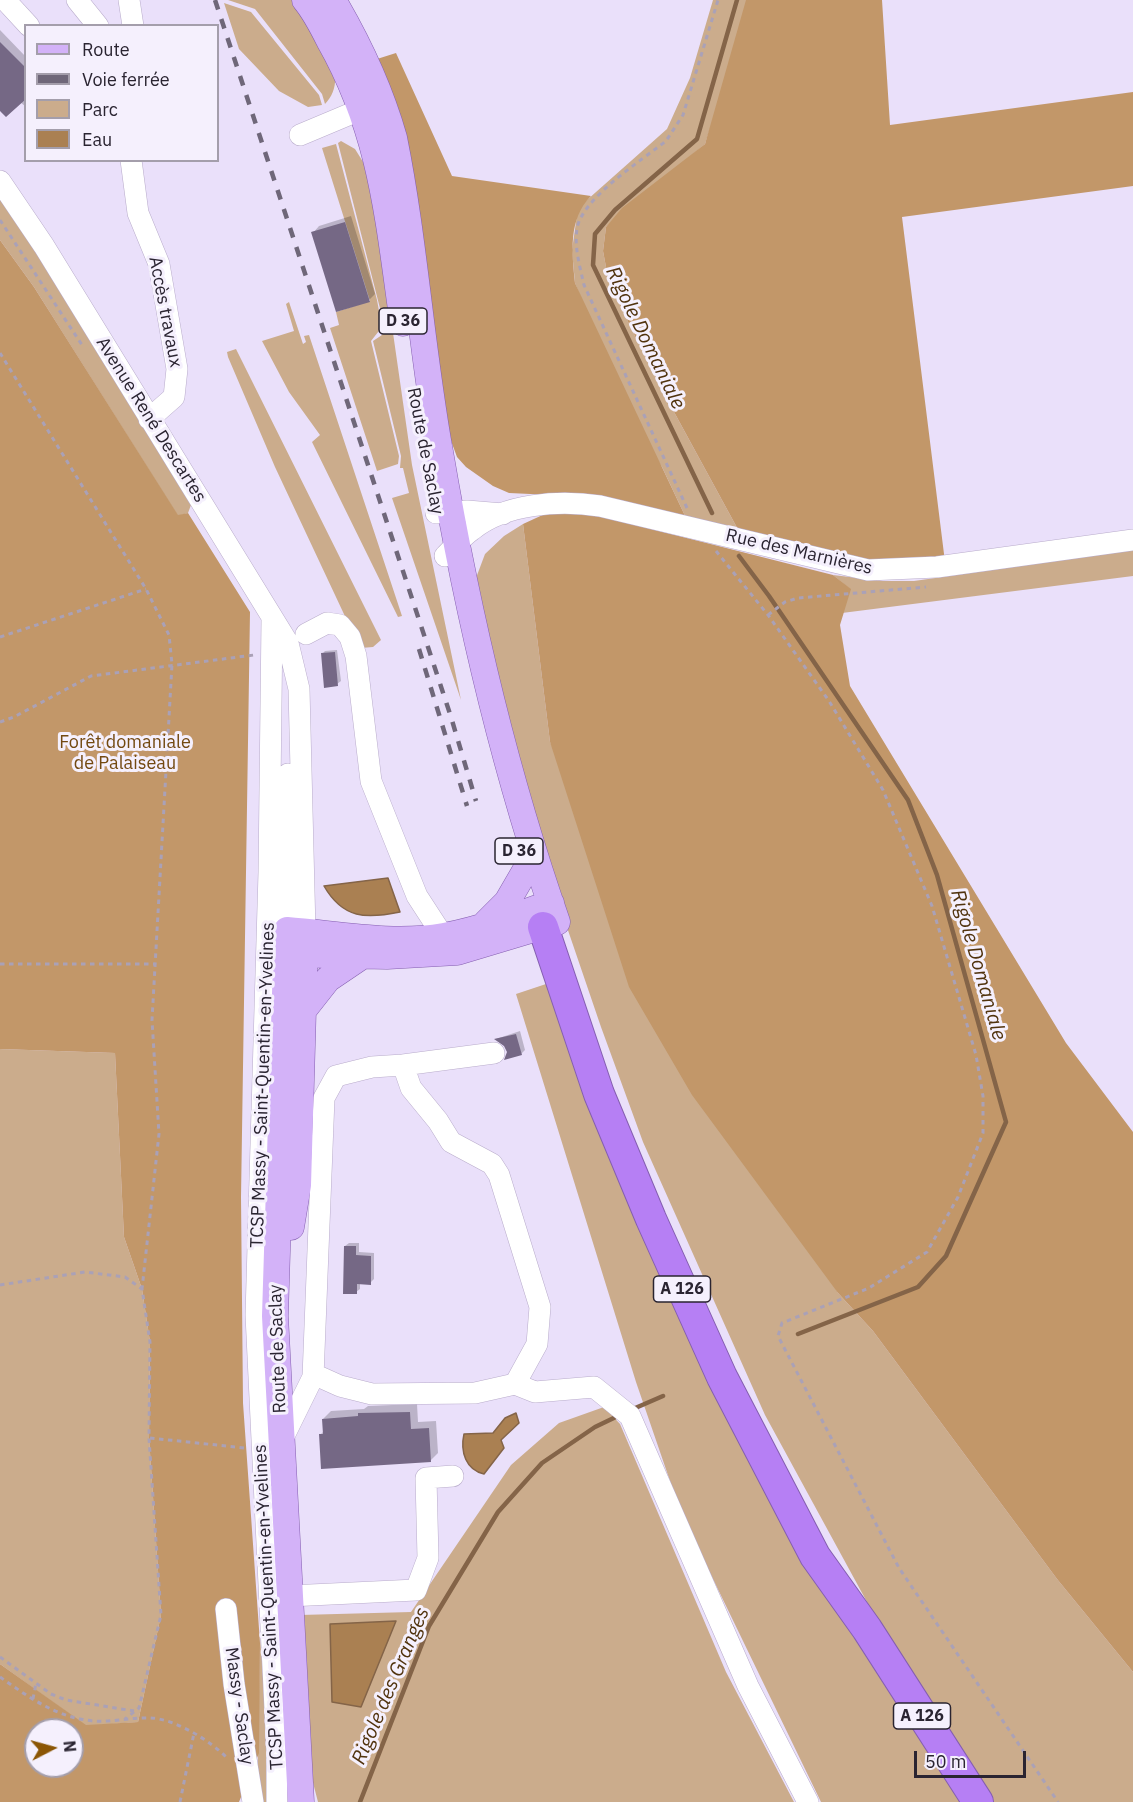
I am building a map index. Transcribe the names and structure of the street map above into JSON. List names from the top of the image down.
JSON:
{
  "streets": {
    "highway": ["A 126"],
    "main road": ["D 36", "Route de Saclay"],
    "street": [
      "Accès travaux",
      "Avenue René Descartes",
      "Rue des Marnières",
      "TCSP Massy - Saint-Quentin-en-Yvelines",
      "Massy - Saclay"
    ]
  },
  "crossings": [
    ["Accès travaux", "Avenue René Descartes"],
    ["Avenue René Descartes", "Route de Saclay"],
    ["Avenue René Descartes", "TCSP Massy - Saint-Quentin-en-Yvelines"],
    ["Route de Saclay", "Rue des Marnières"],
    ["Route de Saclay", "TCSP Massy - Saint-Quentin-en-Yvelines"],
    ["Route de Saclay", "A 126"]
  ],
  "water": ["Rigole Domaniale", "Rigole des Granges"],
  "parks": ["Forêt domaniale de Palaiseau"],
  "legend": [
    "Route",
    "Voie ferrée",
    "Parc",
    "Eau"
  ],
  "scale_bar": "50 m",
  "north": "right"
}
